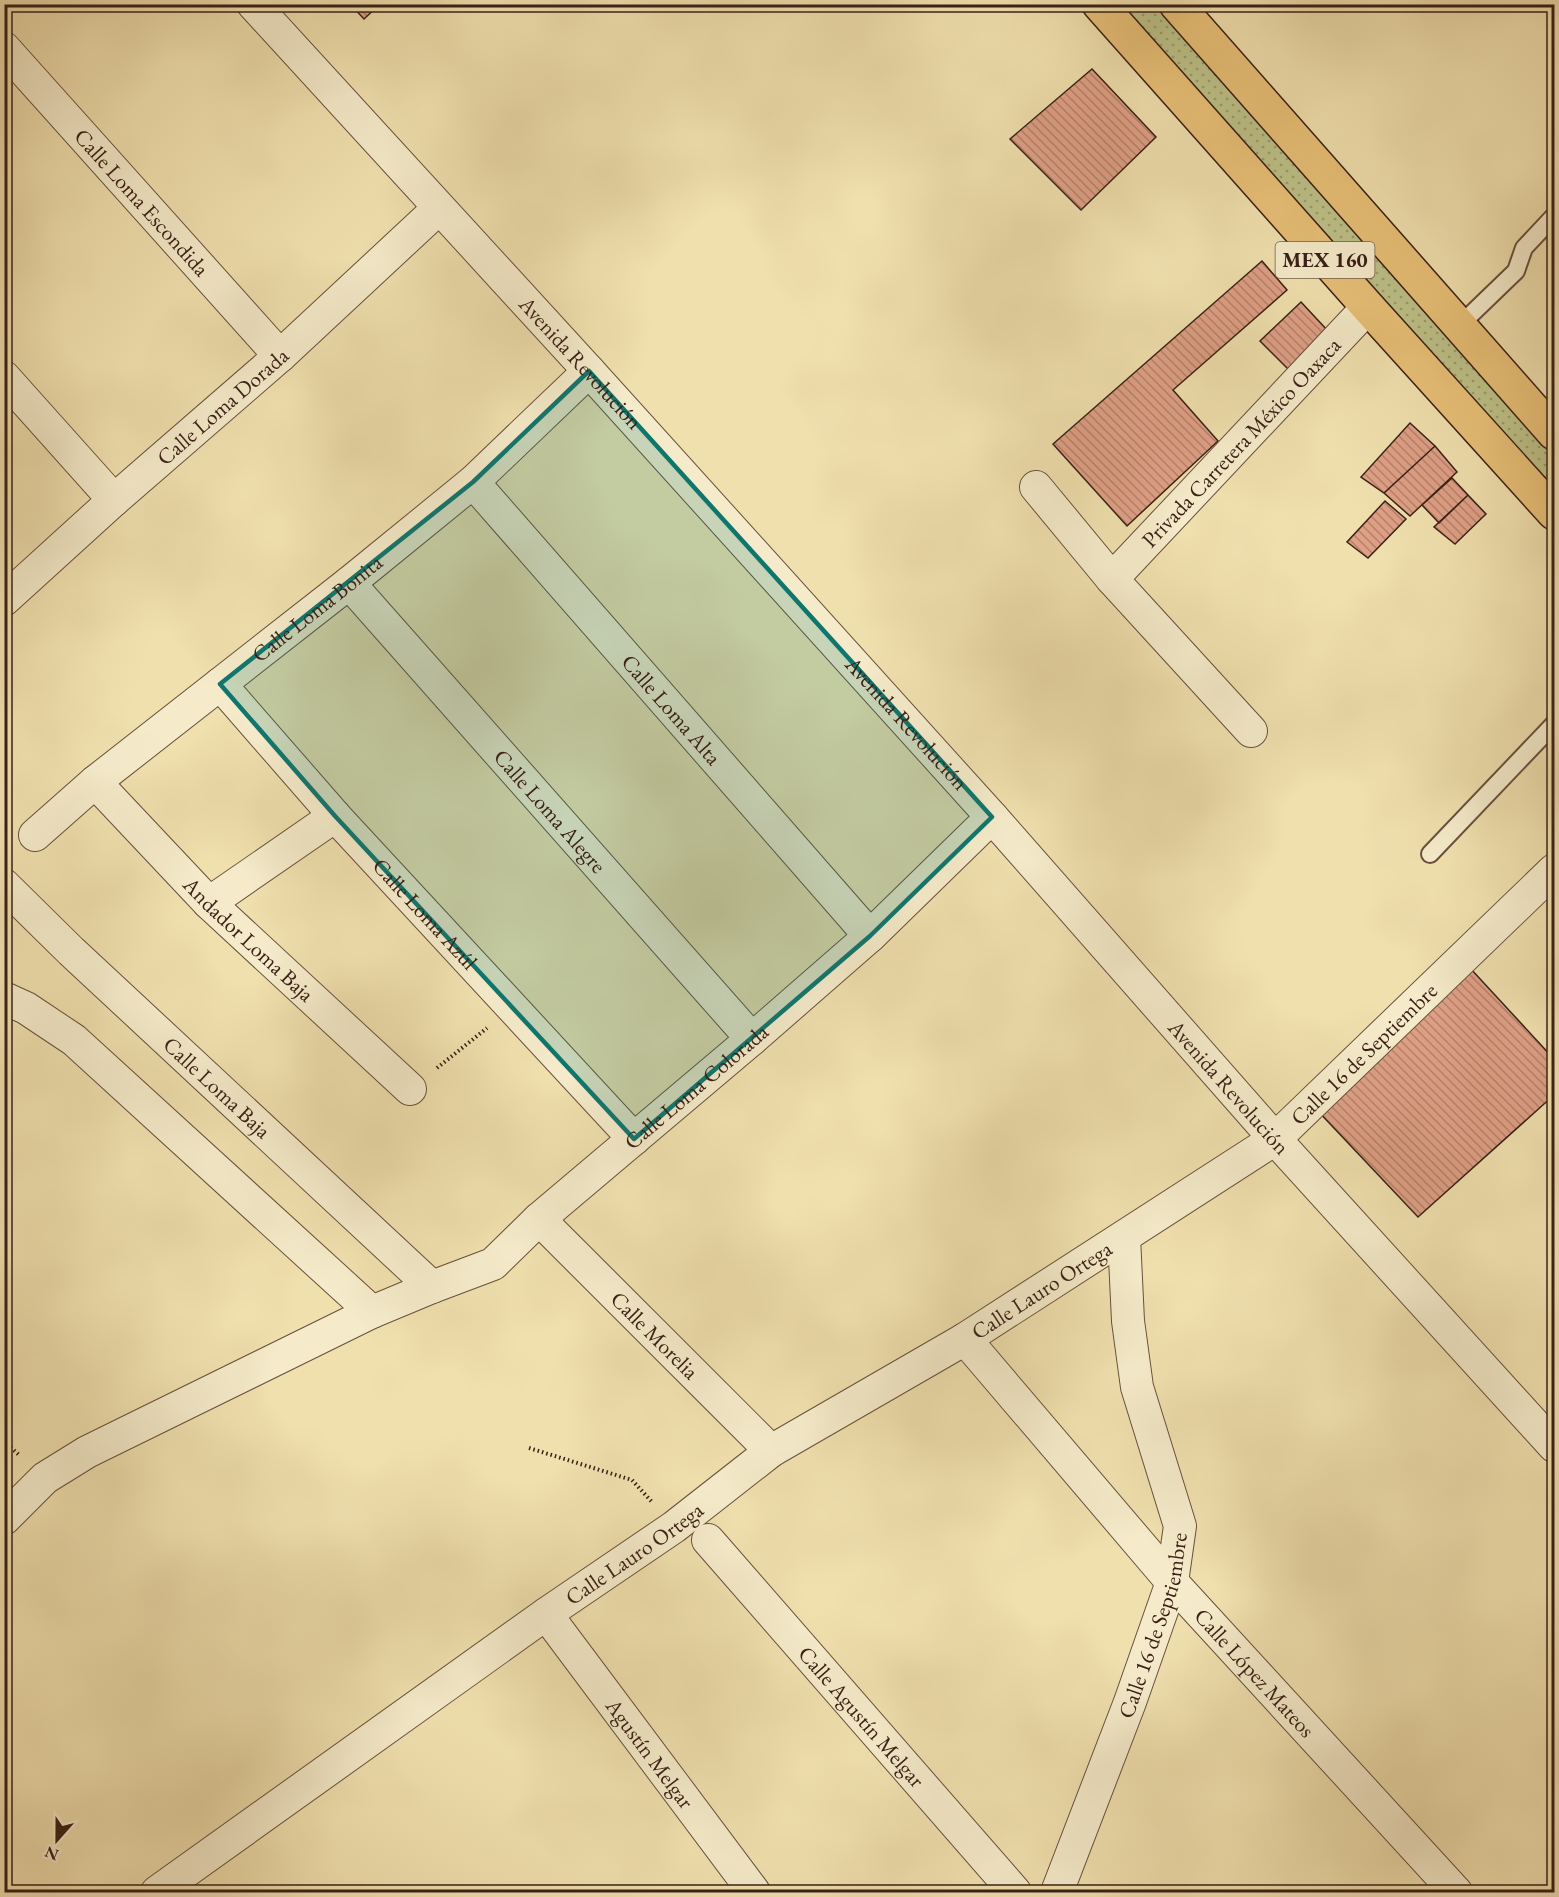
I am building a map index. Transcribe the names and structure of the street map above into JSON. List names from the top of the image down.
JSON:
{
  "streets": {
    "main road": ["MEX 160"],
    "street": [
      "Calle Loma Escondida",
      "Avenida Revolución",
      "Calle Loma Dorada",
      "Privada Carretera México Oaxaca",
      "Calle Loma Bonita",
      "Calle Loma Alta",
      "Calle Loma Alegre",
      "Calle Loma Azúl",
      "Andador Loma Baja",
      "Calle 16 de Septiembre",
      "Calle Loma Colorada",
      "Calle Loma Baja",
      "Calle Lauro Ortega",
      "Calle Morelia",
      "Calle López Mateos",
      "Calle Agustín Melgar",
      "Agustín Melgar"
    ]
  },
  "crossings": [
    ["Calle Loma Escondida", "Calle Loma Dorada"],
    ["MEX 160", "Privada Carretera México Oaxaca"],
    ["Avenida Revolución", "Calle Loma Dorada"],
    ["Avenida Revolución", "Calle Loma Bonita"],
    ["Avenida Revolución", "Calle 16 de Septiembre"],
    ["Avenida Revolución", "Calle Loma Colorada"],
    ["Calle Loma Bonita", "Calle Loma Alta"],
    ["Calle Loma Bonita", "Calle Loma Alegre"],
    ["Calle Loma Bonita", "Calle Loma Azúl"],
    ["Calle Loma Bonita", "Andador Loma Baja"],
    ["Calle Loma Alta", "Calle Loma Colorada"],
    ["Calle Loma Alegre", "Calle Loma Colorada"],
    ["Calle Loma Azúl", "Calle Loma Colorada"],
    ["Calle 16 de Septiembre", "Calle Lauro Ortega"],
    ["Calle 16 de Septiembre", "Calle López Mateos"],
    ["Calle Loma Colorada", "Calle Loma Baja"],
    ["Calle Loma Colorada", "Calle Morelia"],
    ["Calle Lauro Ortega", "Calle Morelia"],
    ["Calle Lauro Ortega", "Calle López Mateos"],
    ["Calle Lauro Ortega", "Agustín Melgar"]
  ],
  "north": "bottom"
}
